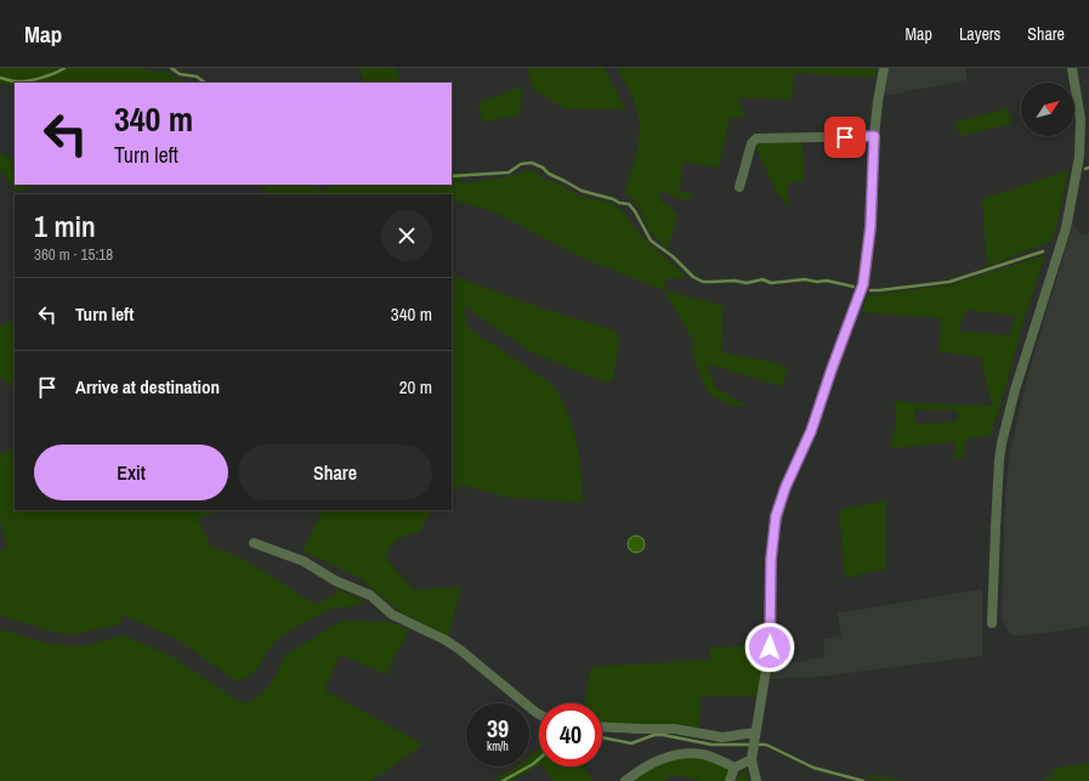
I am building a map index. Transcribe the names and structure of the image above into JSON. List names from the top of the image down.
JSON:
{
  "north": "top right",
  "page": {
    "header": "Map",
    "nav": ["Map", "Layers", "Share"],
    "turn": ["340 m", "Turn left"],
    "heading": ["1 min", "360 m · 15:18"],
    "list": [
      {
        "name": "Turn left",
        "value": "340 m"
      },
      {
        "name": "Arrive at destination",
        "value": "20 m"
      }
    ],
    "buttons": ["Exit", "Share"],
    "speed": "39 km/h",
    "limit": "40"
  }
}
